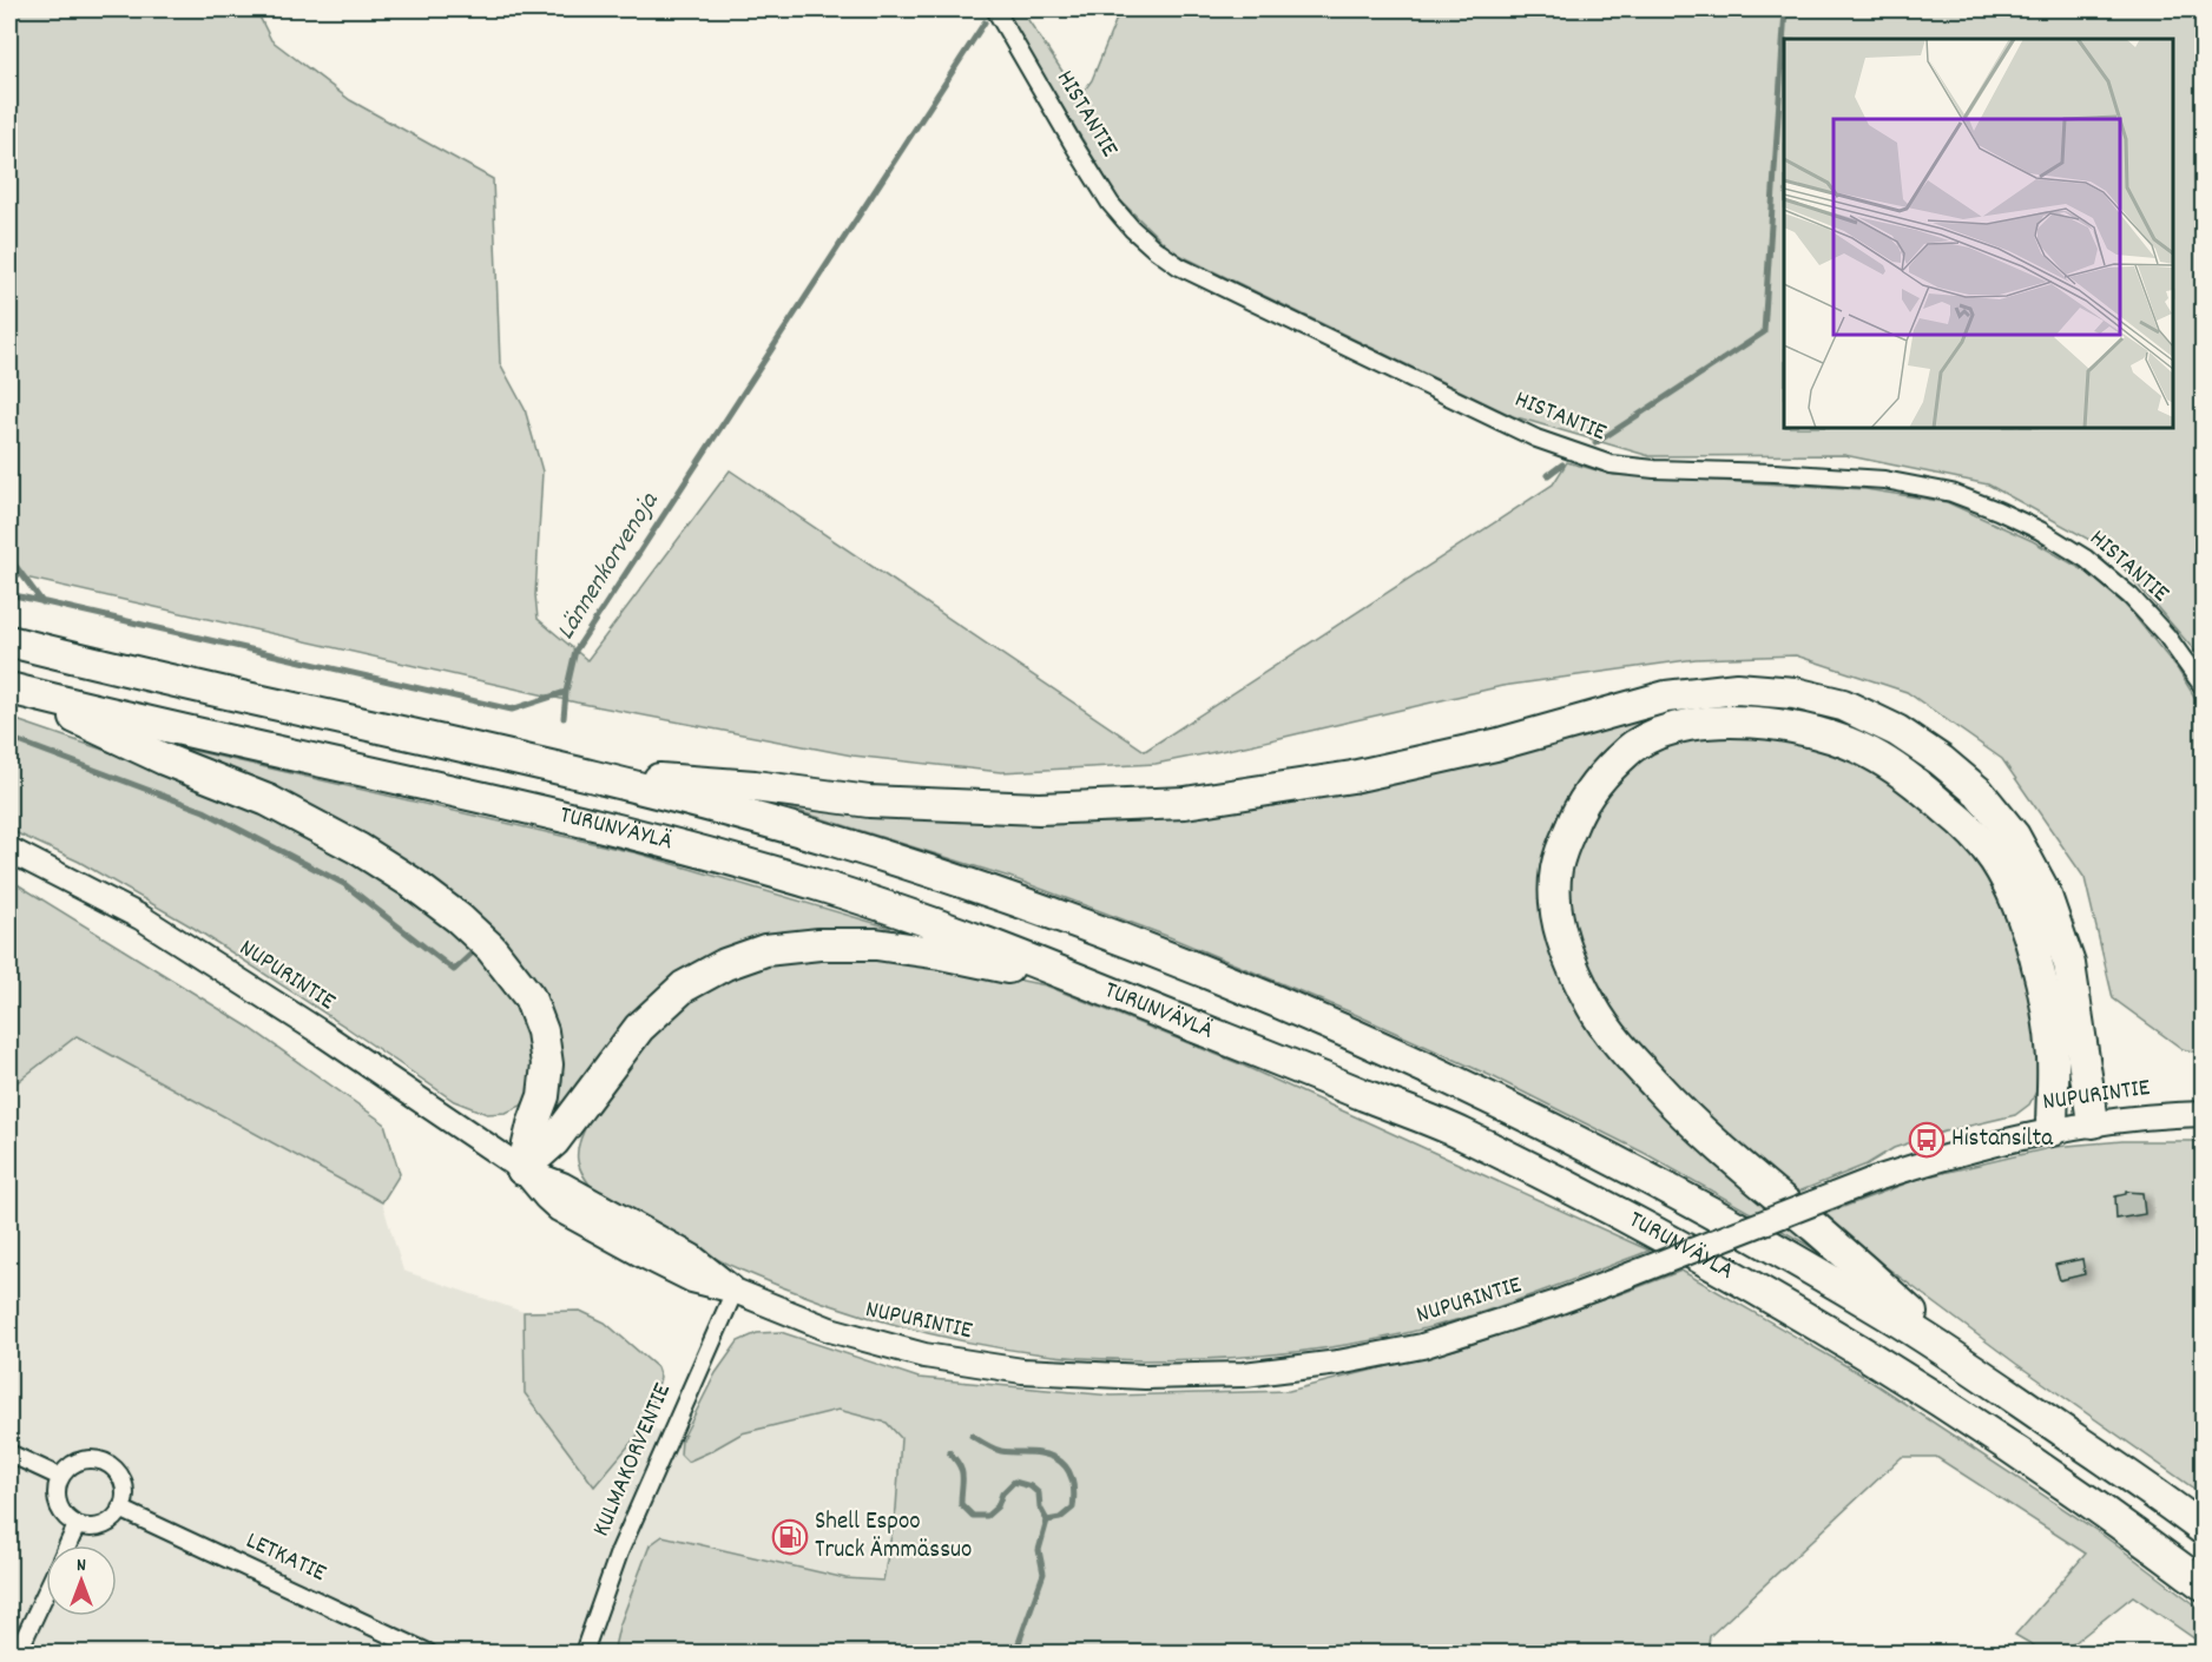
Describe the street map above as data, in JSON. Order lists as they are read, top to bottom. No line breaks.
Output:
{"streets":{"highway":["TURUNVÄYLÄ"],"main road":["NUPURINTIE"],"street":["HISTANTIE","KULMAKORVENTIE","LETKATIE"]},"crossings":[["NUPURINTIE","KULMAKORVENTIE"]],"water":["Lännenkorvenoja"],"places":{"bus stop":["Histansilta"],"fuel station":["Shell Espoo Truck Ämmässuo"]},"north":"top"}
